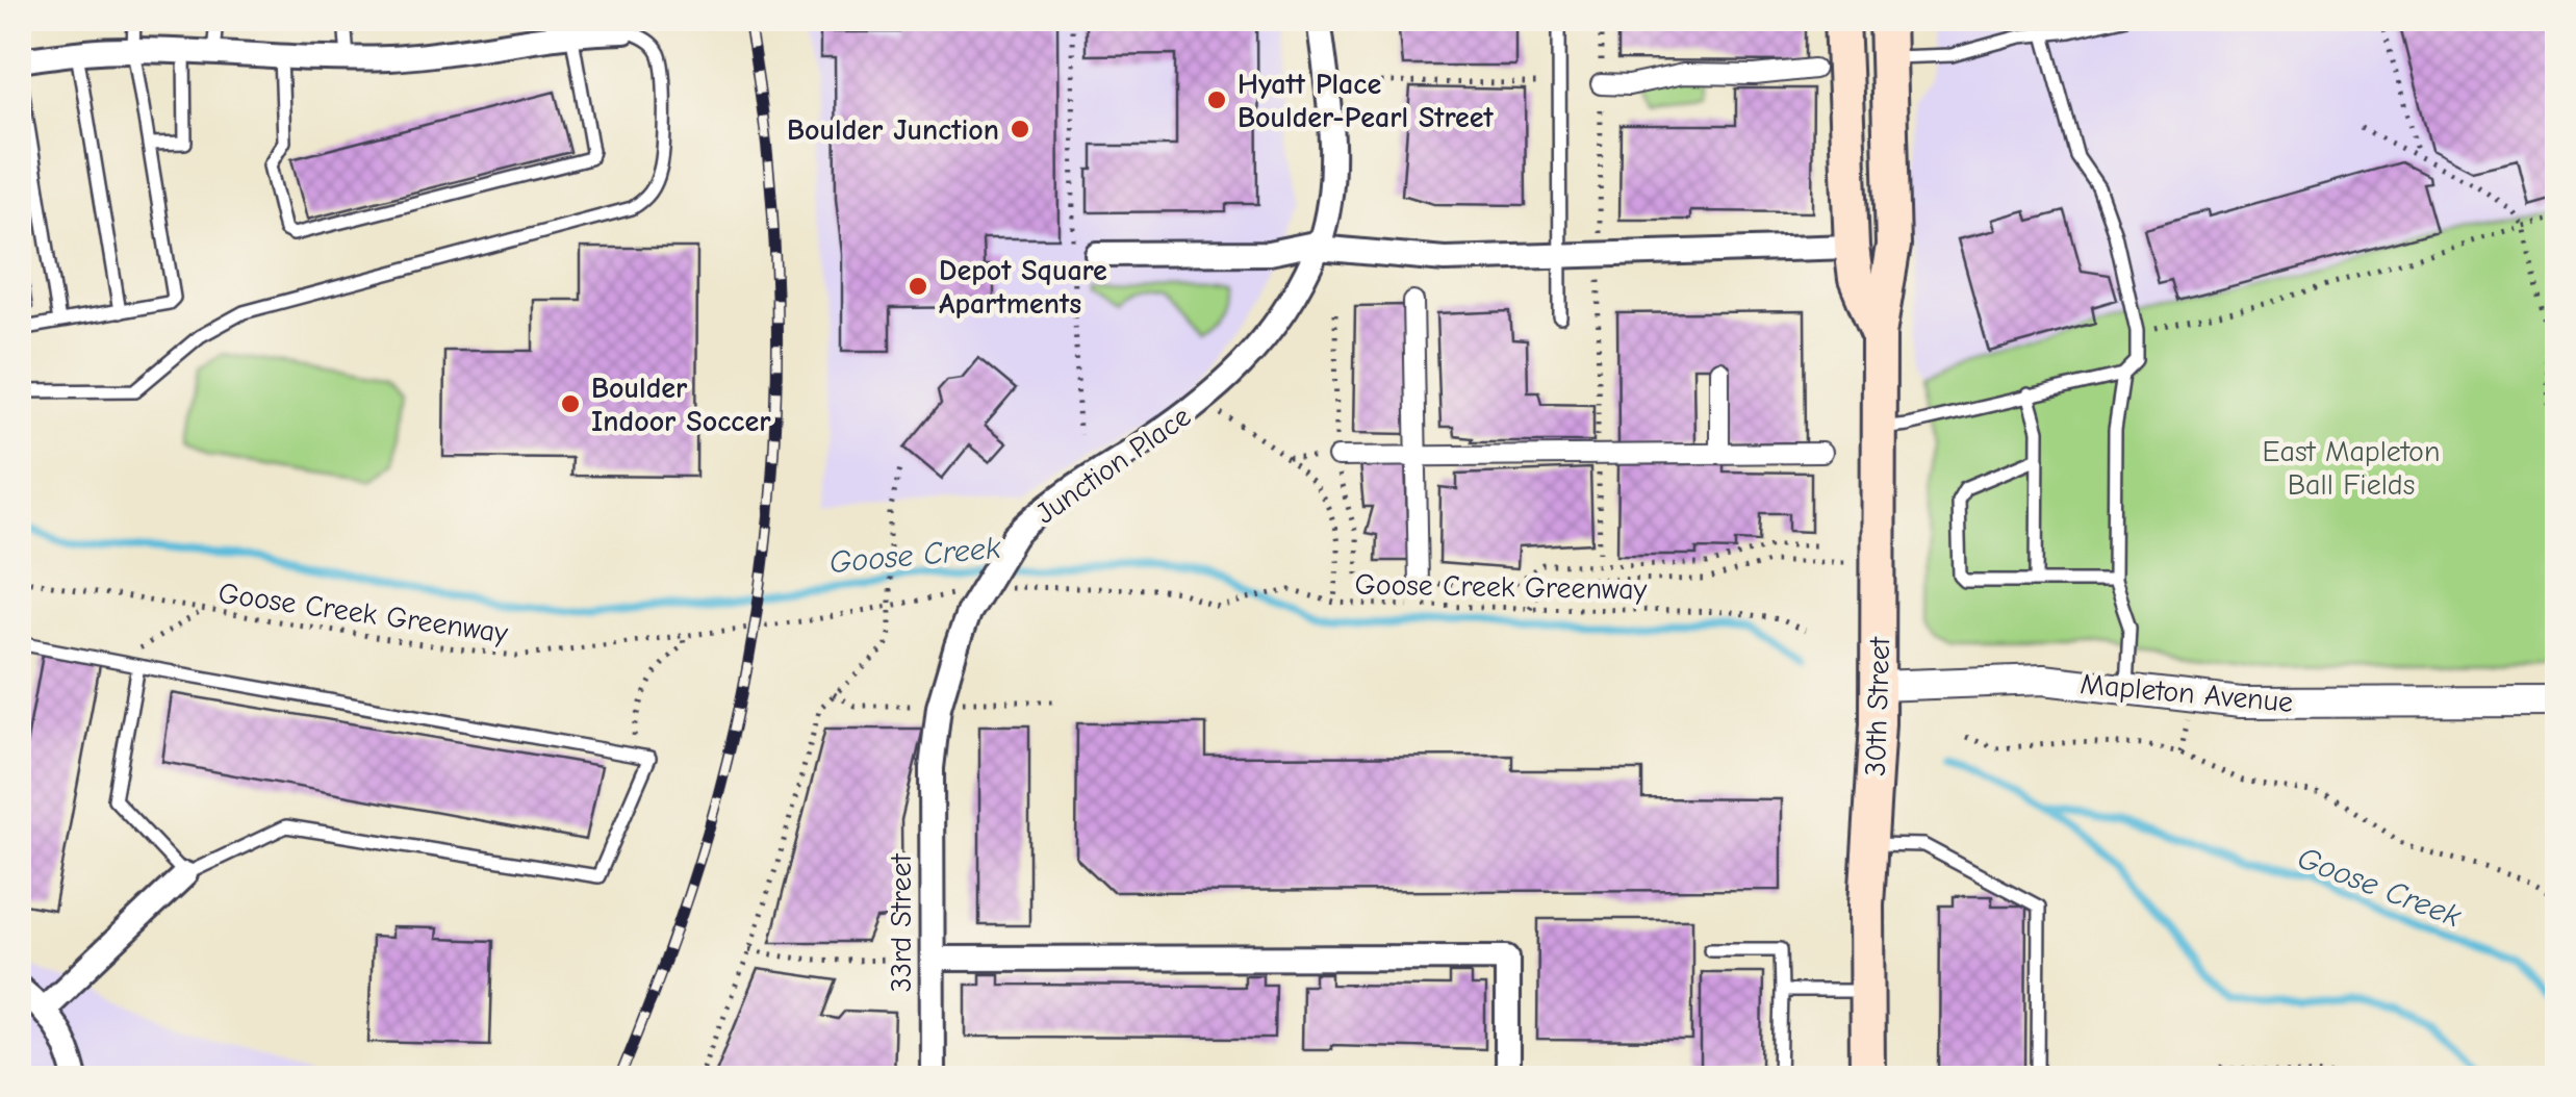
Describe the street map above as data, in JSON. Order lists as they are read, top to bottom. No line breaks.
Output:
{"streets":{"main road":["30th Street"],"street":["Junction Place","Mapleton Avenue","33rd Street"],"path":["Goose Creek Greenway"]},"crossings":[["Junction Place","33rd Street"],["Mapleton Avenue","30th Street"]],"water":["Goose Creek"],"parks":["East Mapleton Ball Fields"],"places":["Hyatt Place Boulder-Pearl Street","Boulder Junction","Depot Square Apartments","Boulder Indoor Soccer"]}
